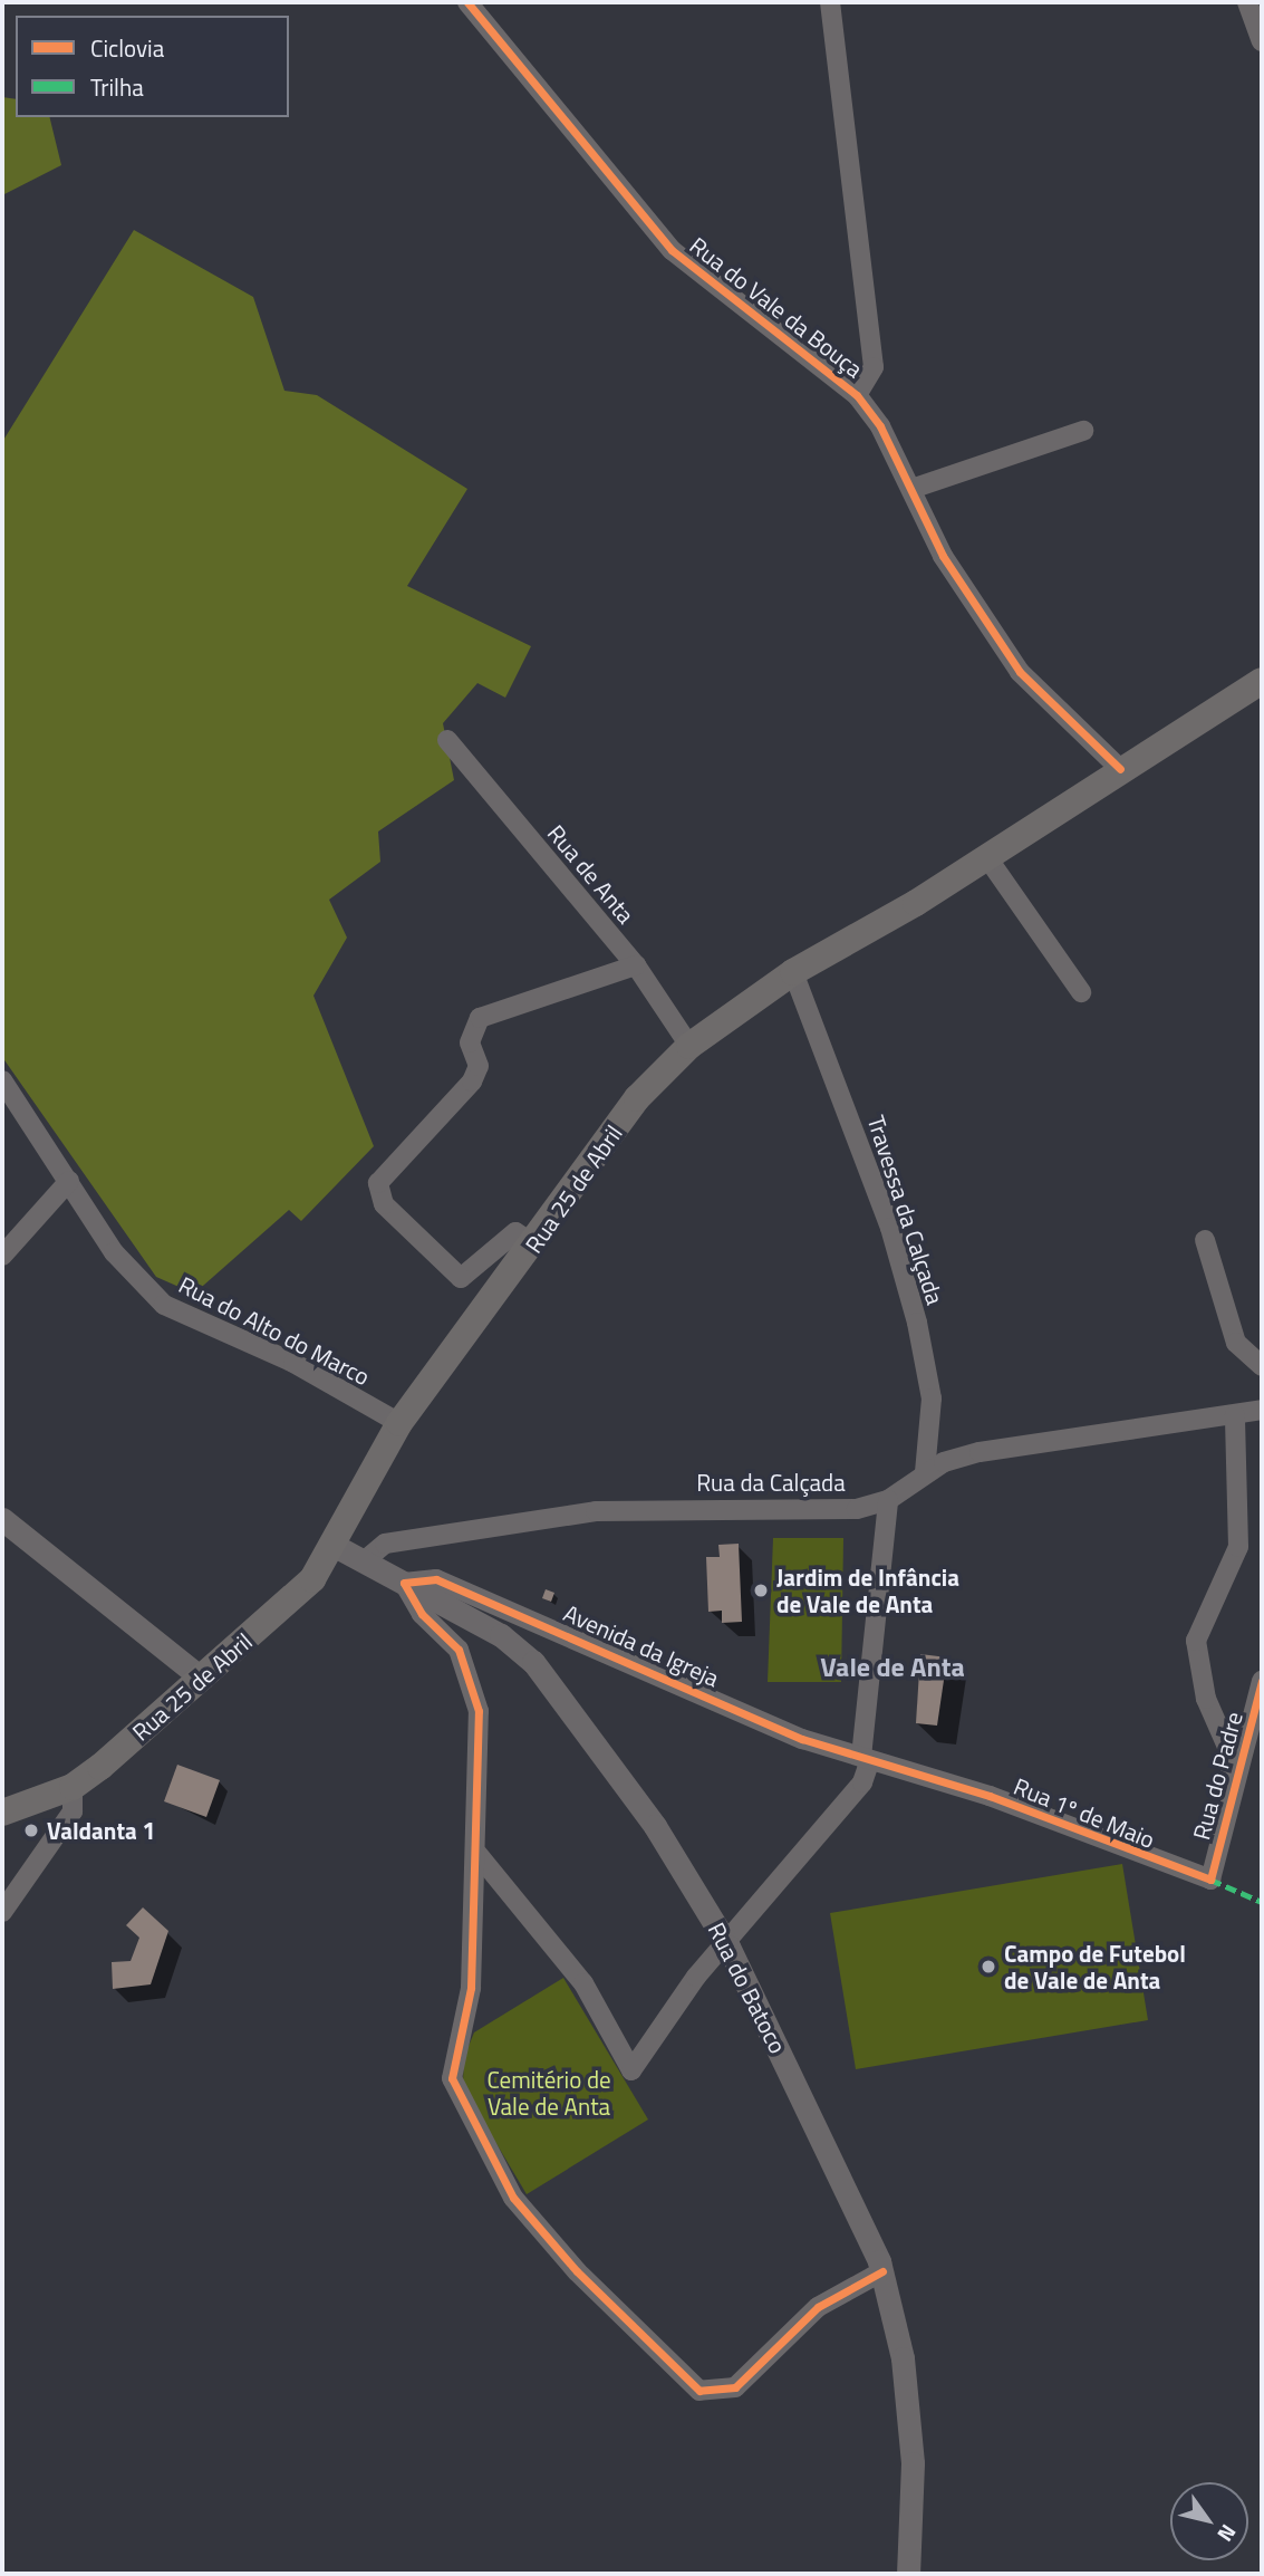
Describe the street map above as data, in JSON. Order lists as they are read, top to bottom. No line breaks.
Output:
{"streets":{"main road":["Rua 25 de Abril"],"street":["Rua do Vale da Bouça","Rua de Anta","Travessa da Calçada","Rua do Alto do Marco","Rua da Calçada","Avenida da Igreja","Rua do Padre","Rua 1º de Maio","Rua do Batoco"]},"crossings":[["Rua do Vale da Bouça","Rua 25 de Abril"],["Rua de Anta","Rua 25 de Abril"],["Rua 25 de Abril","Travessa da Calçada"],["Rua 25 de Abril","Rua do Alto do Marco"],["Rua 25 de Abril","Rua do Batoco"],["Travessa da Calçada","Rua da Calçada"],["Rua da Calçada","Rua do Batoco"],["Avenida da Igreja","Rua 1º de Maio"],["Avenida da Igreja","Rua do Batoco"],["Rua do Padre","Rua 1º de Maio"]],"districts":["Vale de Anta"],"parks":["Cemitério de Vale de Anta"],"places":["Jardim de Infância de Vale de Anta","Valdanta 1","Campo de Futebol de Vale de Anta"],"legend":["Ciclovia","Trilha"],"north":"bottom right"}
